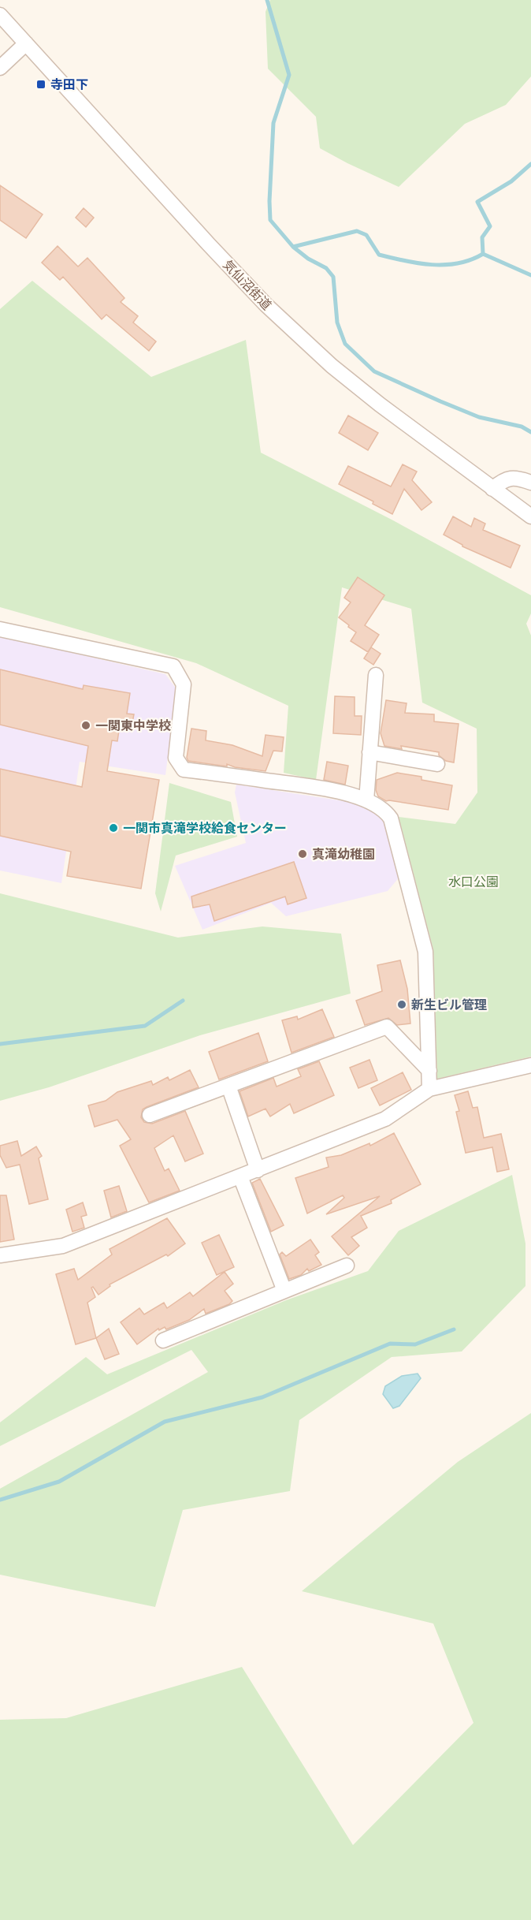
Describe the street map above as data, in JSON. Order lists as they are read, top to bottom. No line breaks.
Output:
{"streets":{"street":["気仙沼街道"]},"parks":["水口公園"],"places":{"transit":["寺田下"],"other":["一関東中学校","一関市真滝学校給食センター","真滝幼稚園","新生ビル管理"]}}
